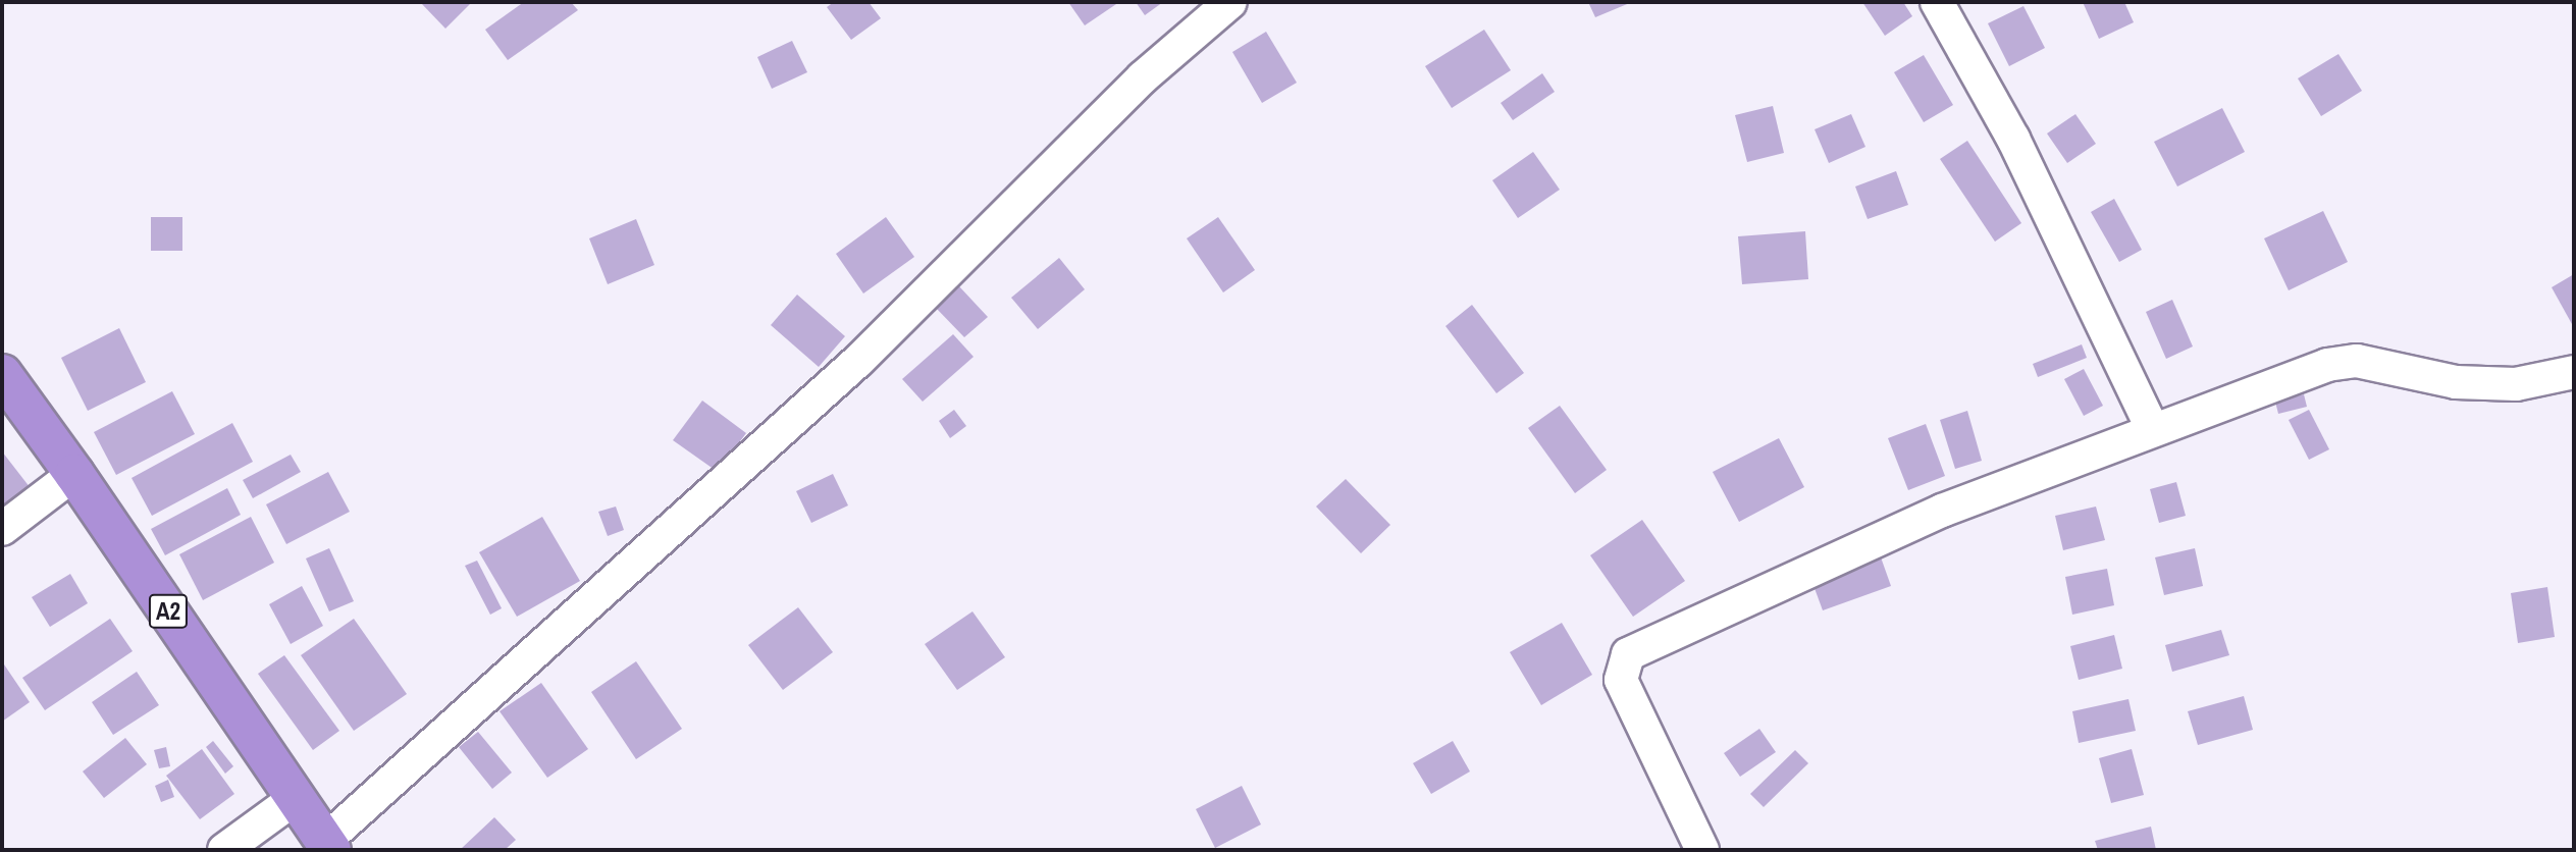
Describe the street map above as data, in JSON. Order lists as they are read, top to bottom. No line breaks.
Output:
{"streets":{"highway":["A2"]}}
